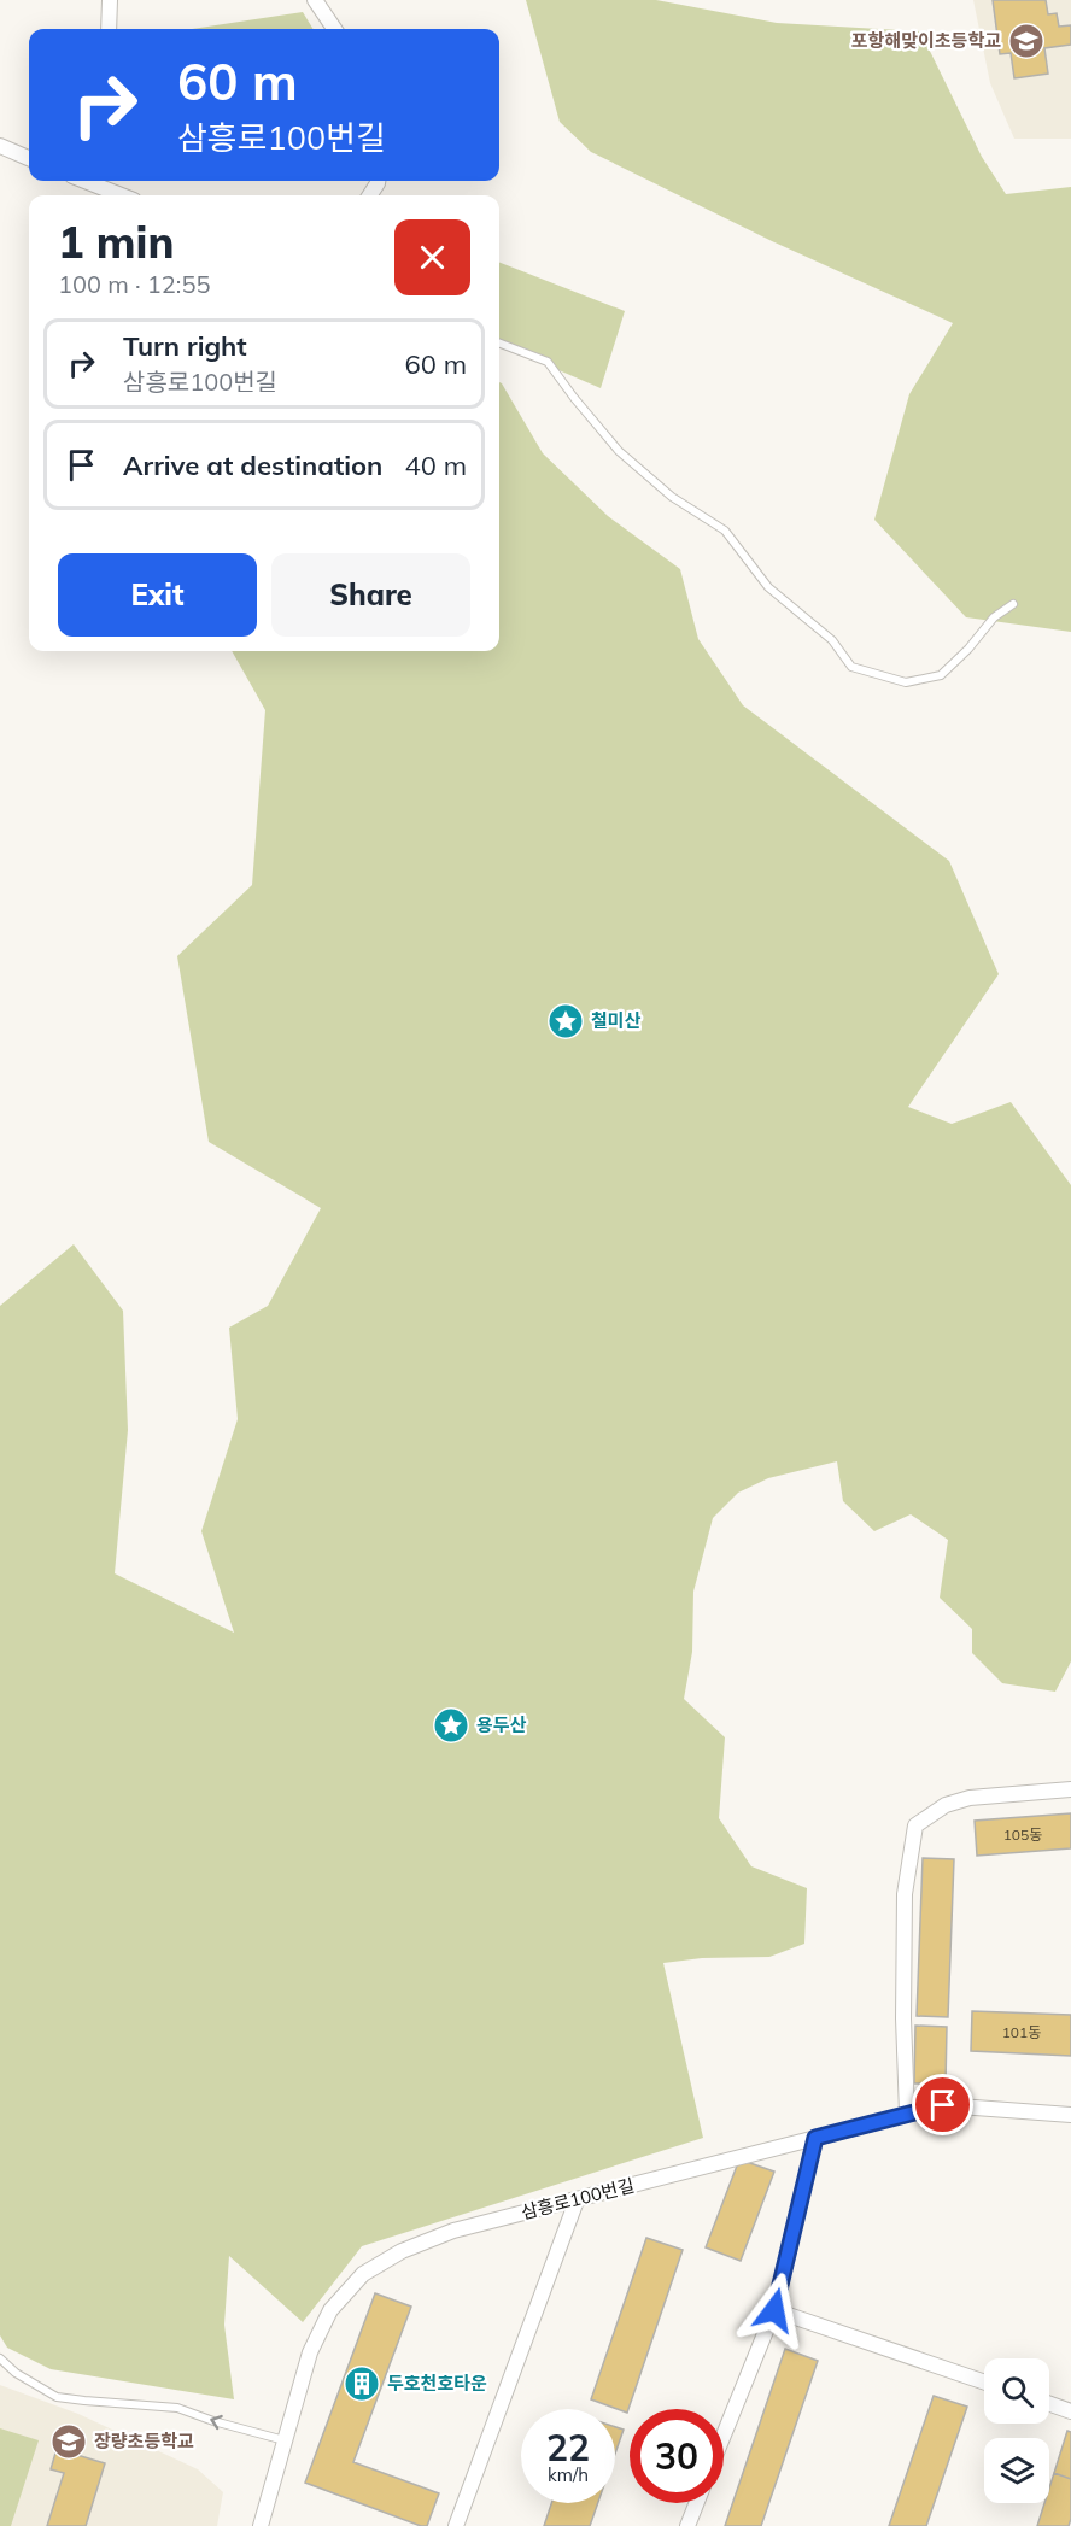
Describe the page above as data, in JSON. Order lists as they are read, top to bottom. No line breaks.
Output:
{"streets":{"street":["삼흥로100번길"]},"places":{"school or university":["포항해맞이초등학교","장량초등학교"],"place":["철미산","용두산"],"building":["두호천호타운"]},"house_numbers":["105동","101동"],"page":{"turn":["60 m","삼흥로100번길"],"heading":["1 min","100 m · 12:55"],"list":[{"name":"Turn right","note":"삼흥로100번길","value":"60 m"},{"name":"Arrive at destination","value":"40 m"}],"buttons":["Exit","Share"],"speed":"22 km/h","limit":"30"}}
